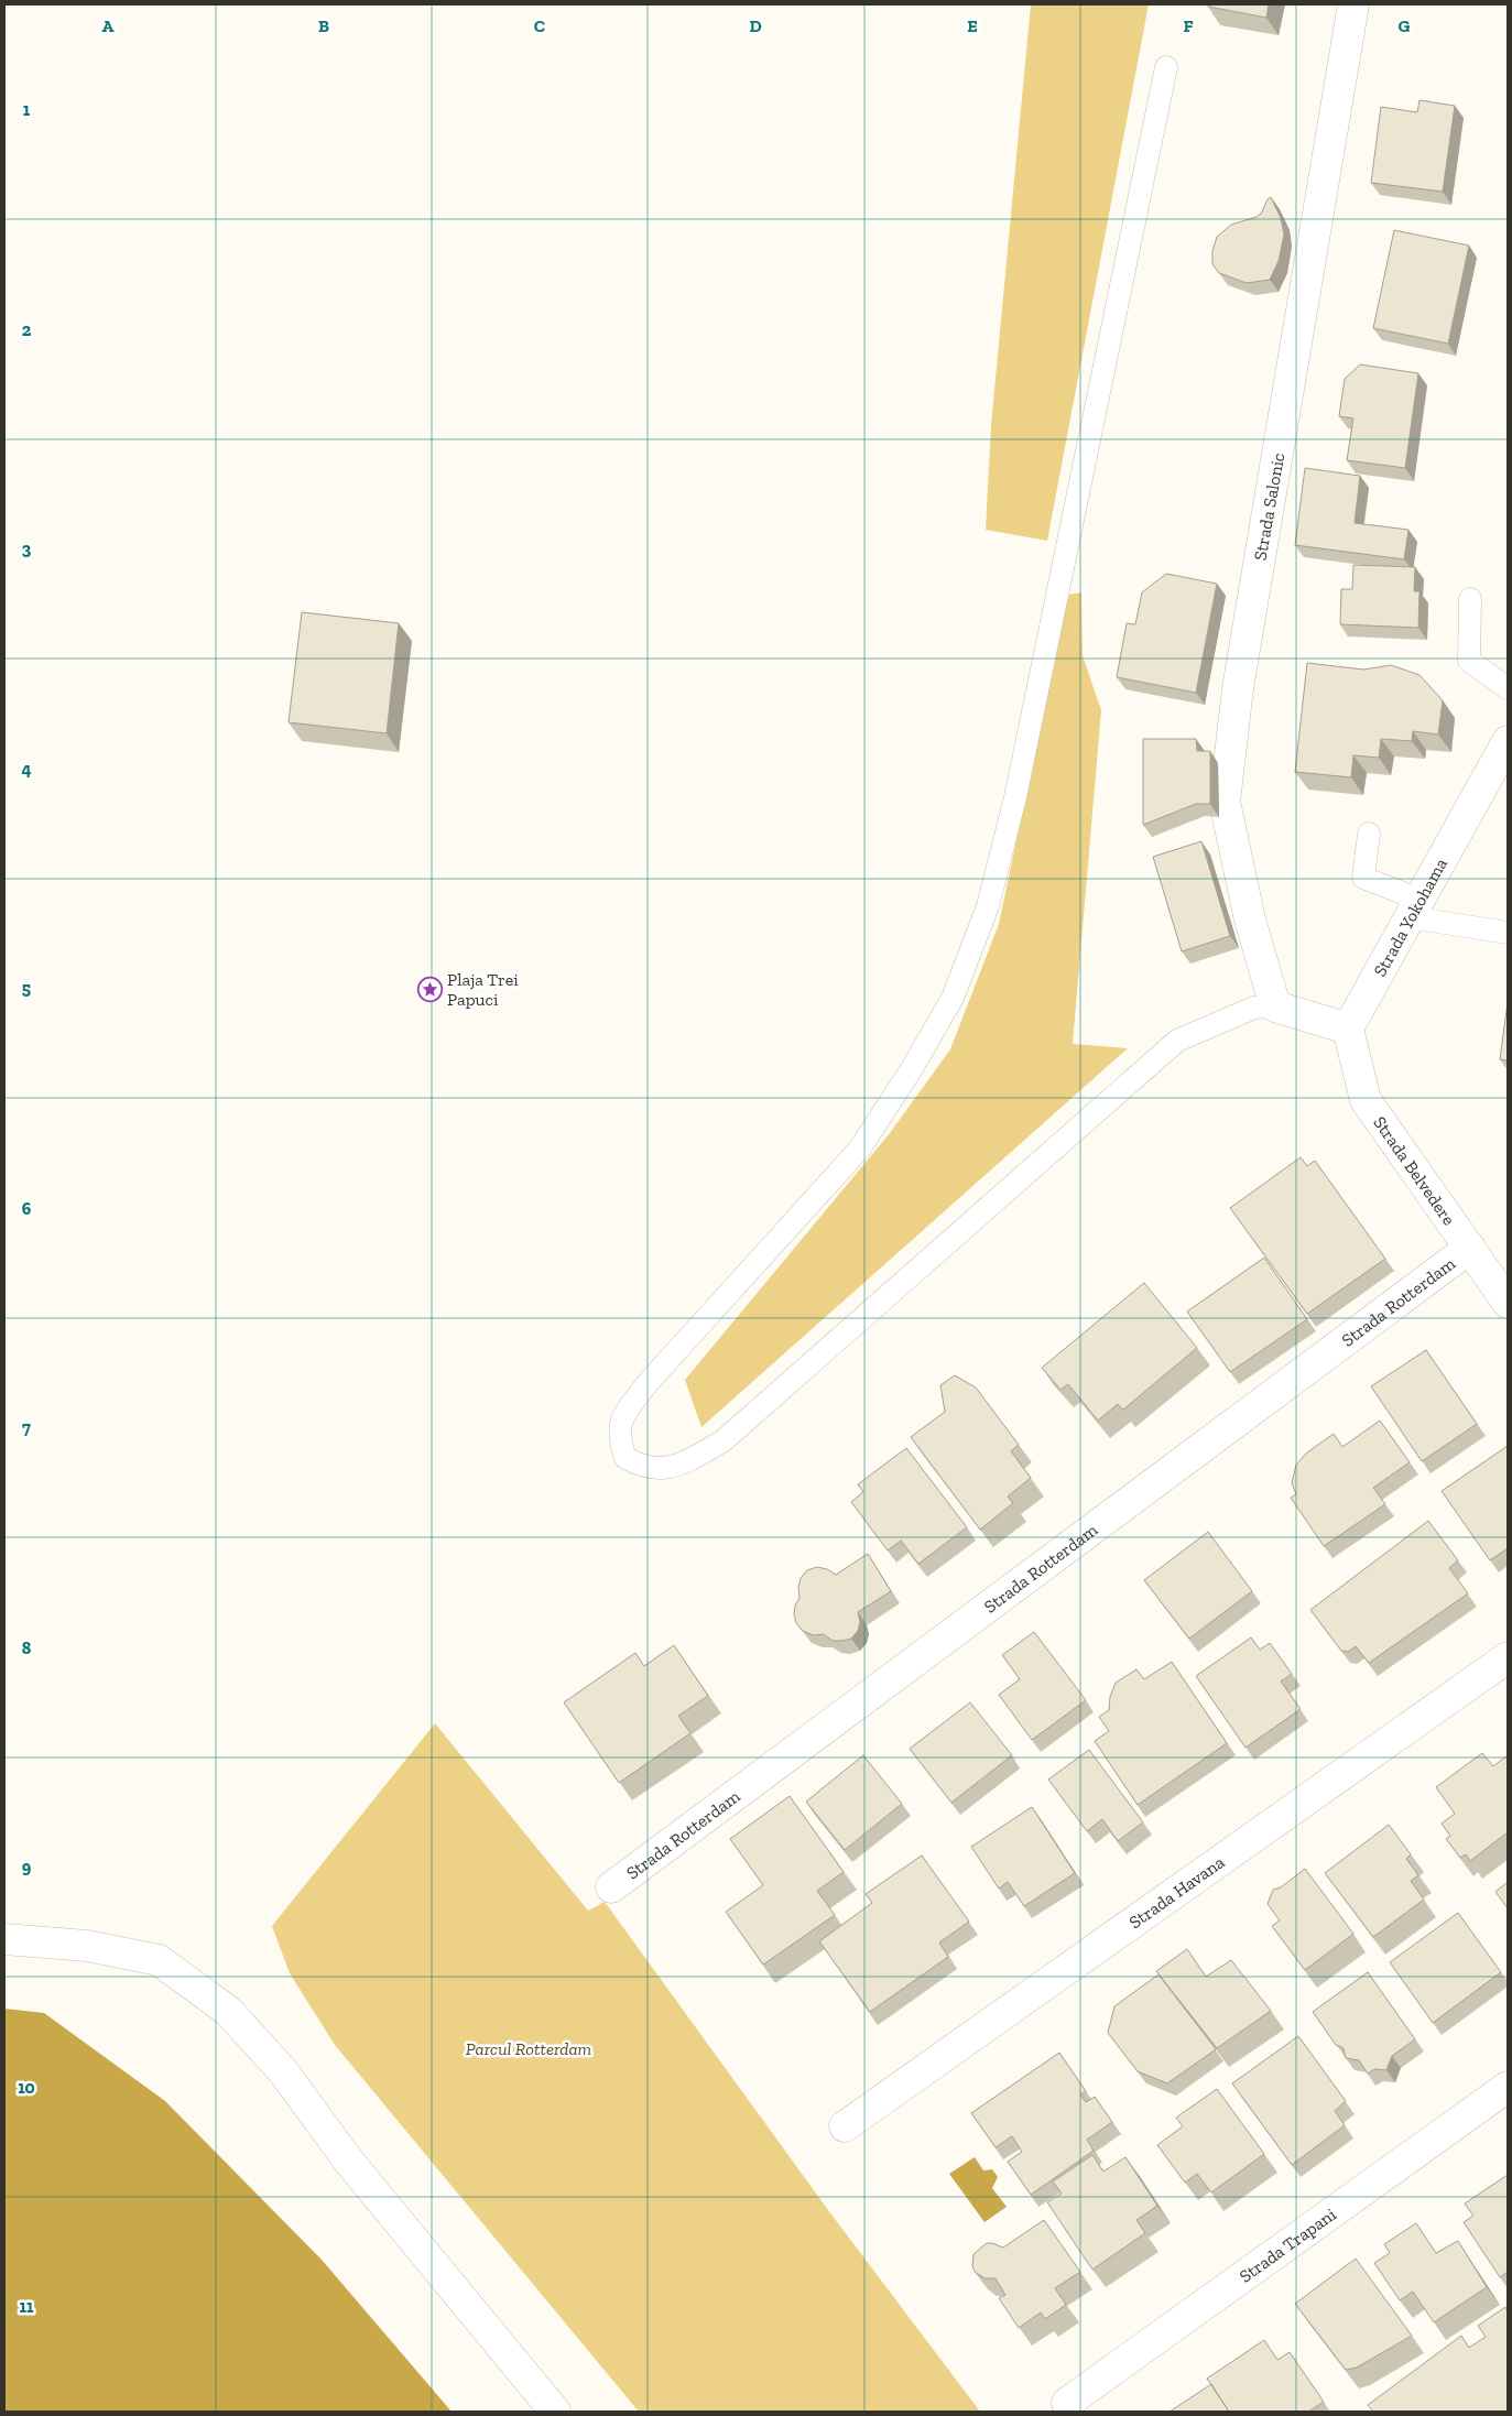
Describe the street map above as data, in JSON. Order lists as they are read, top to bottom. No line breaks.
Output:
{"streets":{"street":["Strada Salonic","Strada Yokohama","Strada Belvedere","Strada Rotterdam","Strada Havana","Strada Trapani"]},"crossings":[["Strada Yokohama","Strada Belvedere"],["Strada Belvedere","Strada Rotterdam"]],"parks":["Parcul Rotterdam"],"places":{"place":["Plaja Trei Papuci"]},"grid":{"columns":["A","B","C","D","E","F","G"],"rows":["1","2","3","4","5","6","7","8","9","10","11"]}}
